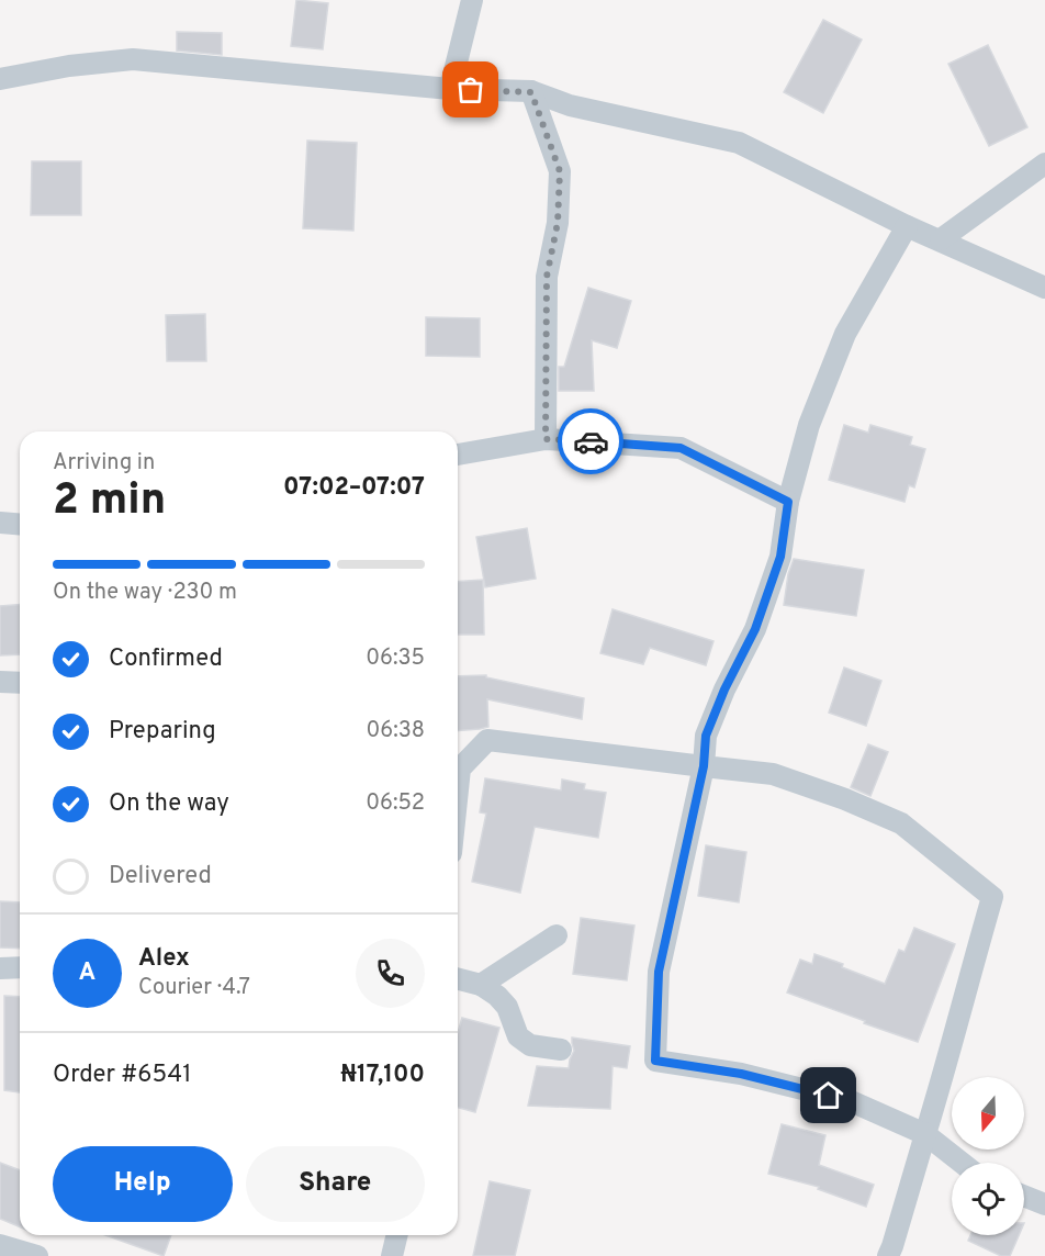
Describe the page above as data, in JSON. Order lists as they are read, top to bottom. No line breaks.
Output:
{"north":"bottom","page":{"heading":["2 min","Arriving in","07:02–07:07"],"panel":["Alex","Courier · 4.7","Order #6541","₦17,100"],"bar":"On the way · 230 m","list":[["Confirmed","06:35"],["Preparing","06:38"],["On the way","06:52"],"Delivered"],"round":"A","buttons":["Help","Share"]}}
